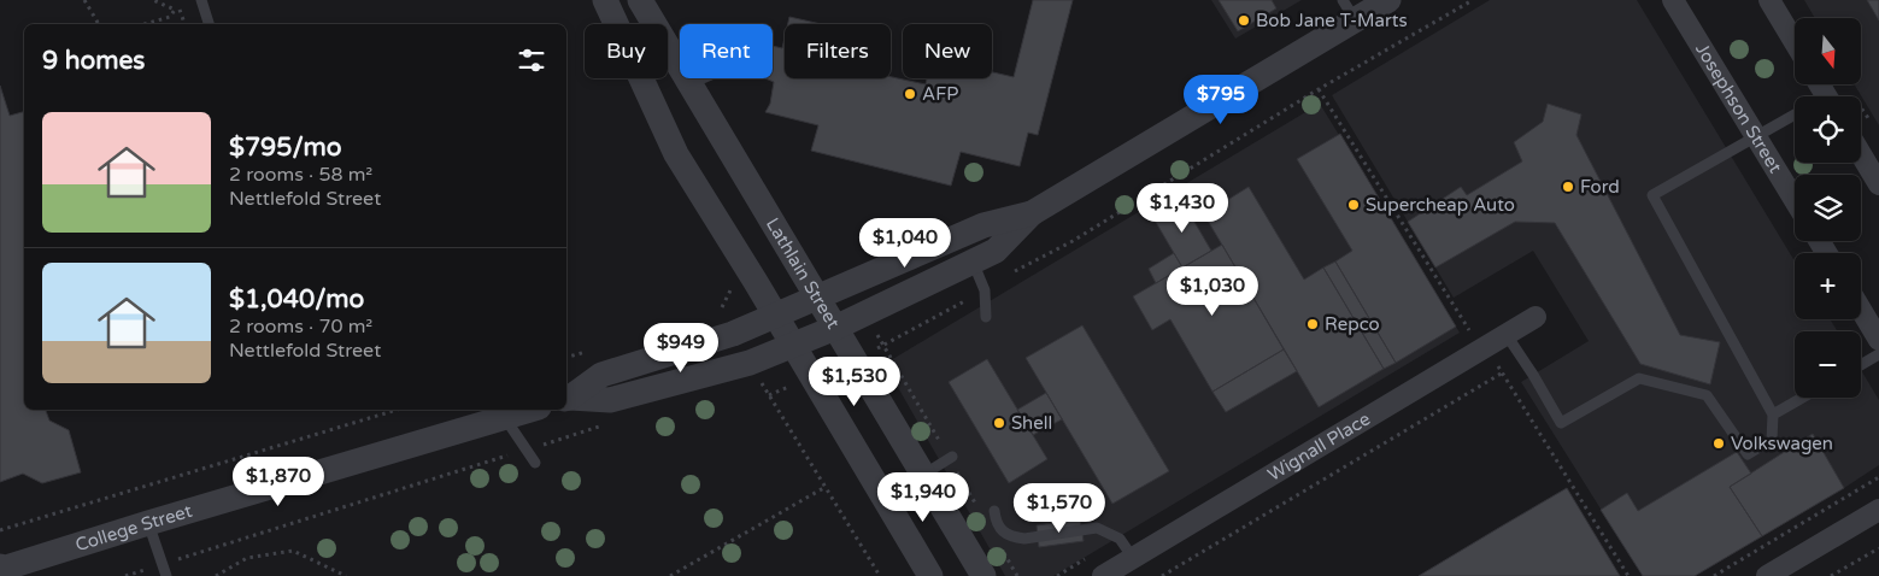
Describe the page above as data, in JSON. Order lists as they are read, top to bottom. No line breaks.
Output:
{"streets":{"street":["Josephson Street","Lathlain Street","Wignall Place","College Street"]},"places":["Bob Jane T-Marts","AFP","Ford","Supercheap Auto","Repco","Shell","Volkswagen"],"north":"bottom","page":{"map_buttons":["+","−"],"chip":["Buy","Rent","Filters","New"],"heading":"9 homes","price":["$795","$1,430","$1,040","$1,030","$949","$1,530","$1,870","$1,940","$1,570"],"list":[{"name":"$795/mo","note":"2 rooms · 58 m² · Nettlefold Street"},{"name":"$1,040/mo","note":"2 rooms · 70 m² · Nettlefold Street"}]}}
